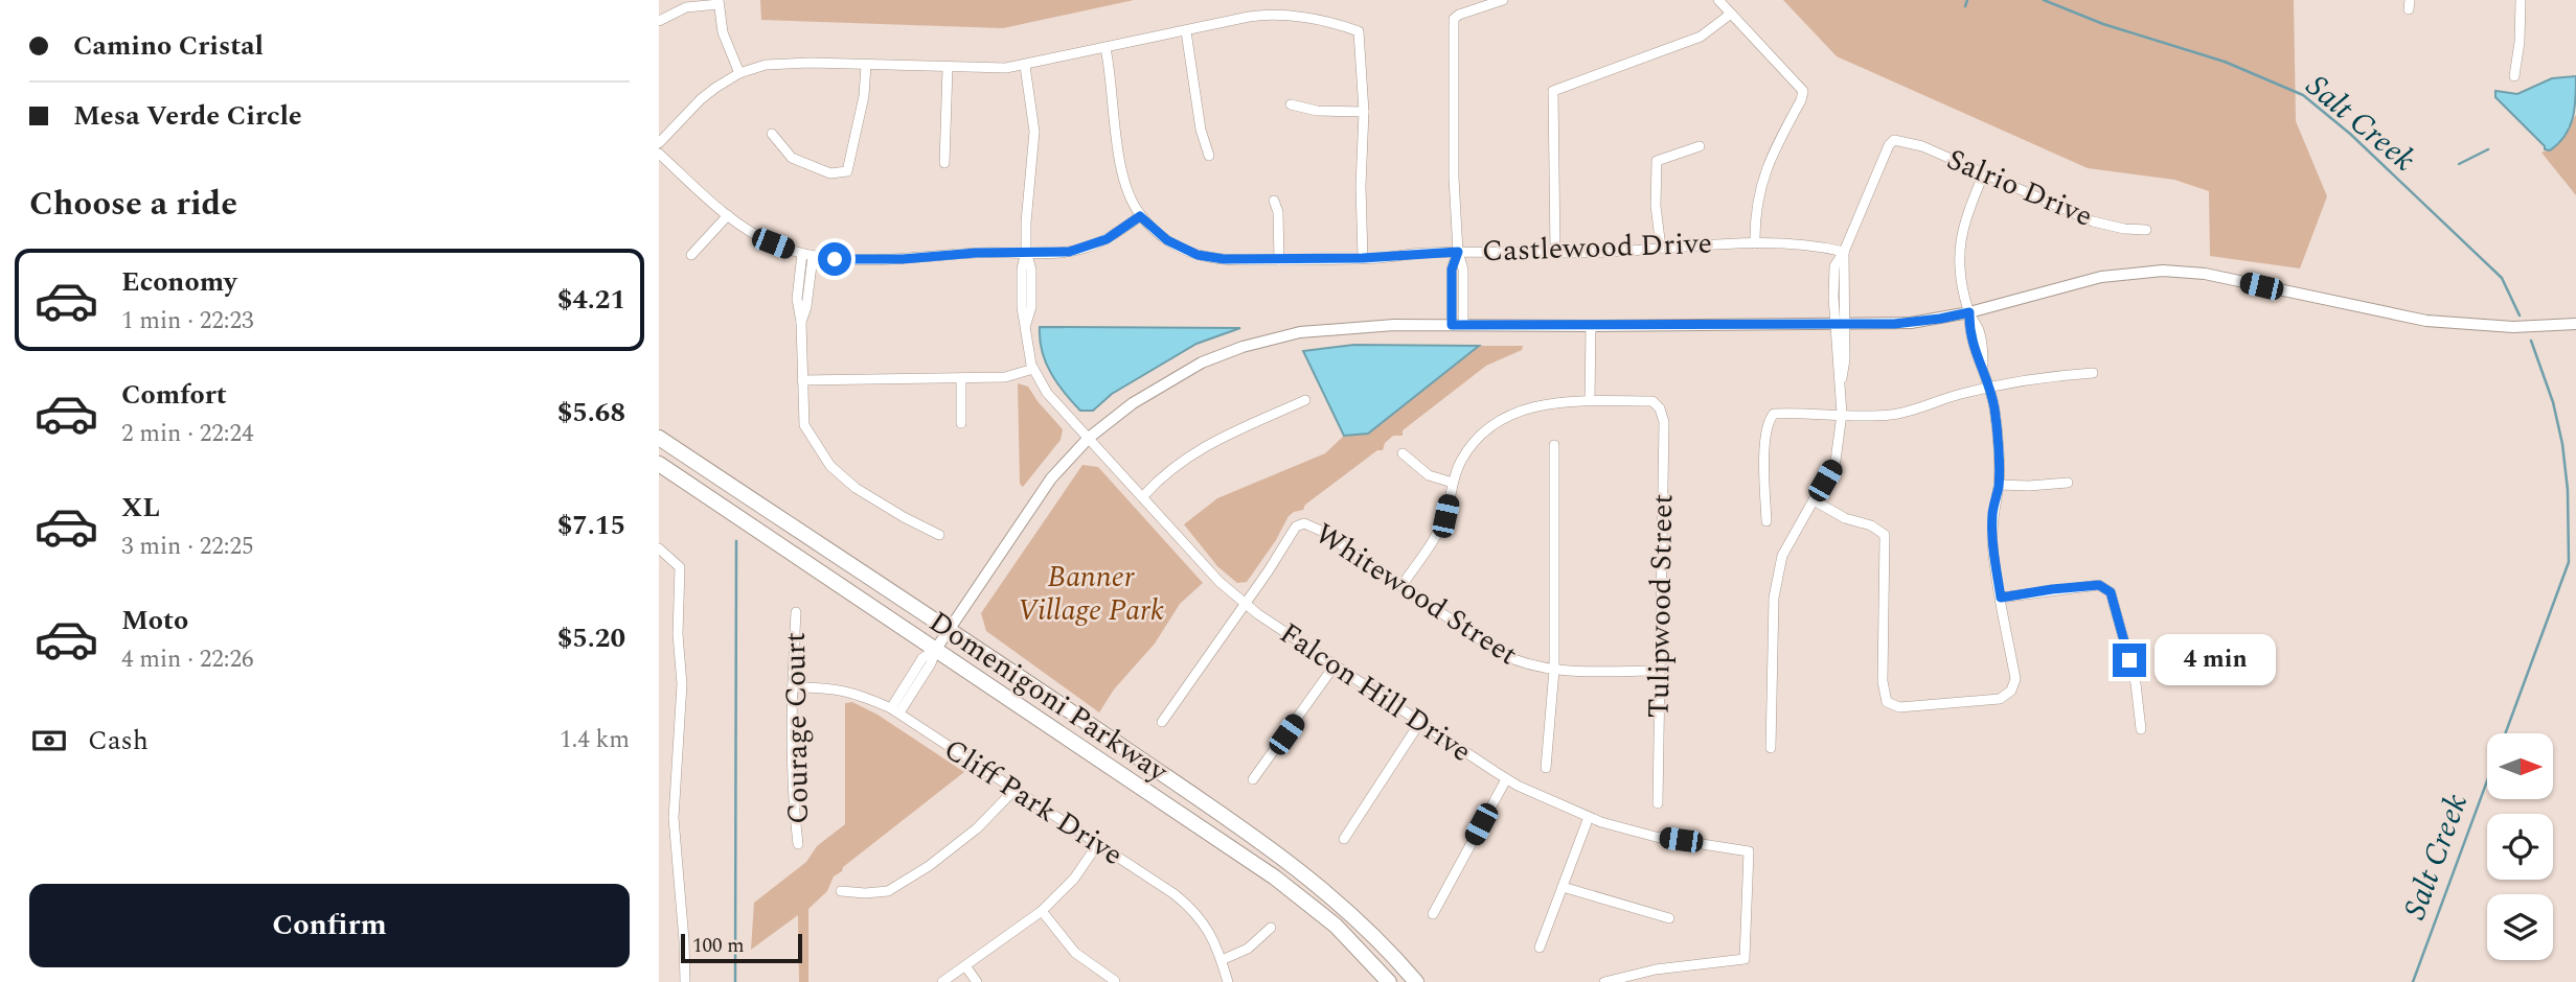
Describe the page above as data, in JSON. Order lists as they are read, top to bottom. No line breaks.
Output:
{"streets":{"main road":["Domenigoni Parkway"],"street":["Salrio Drive","Castlewood Drive","Whitewood Street","Tulipwood Street","Falcon Hill Drive","Courage Court","Cliff Park Drive"]},"crossings":[["Salrio Drive","Castlewood Drive"],["Whitewood Street","Tulipwood Street"],["Whitewood Street","Falcon Hill Drive"],["Courage Court","Cliff Park Drive"]],"water":["Salt Creek"],"parks":["Banner Village Park"],"scale_bar":"100 m","north":"right","page":{"banner":["Camino Cristal","Mesa Verde Circle"],"heading":"Choose a ride","list":[{"name":"Economy","note":"1 min · 22:23","value":"$4.21"},{"name":"Comfort","note":"2 min · 22:24","value":"$5.68"},{"name":"XL","note":"3 min · 22:25","value":"$7.15"},{"name":"Moto","note":"4 min · 22:26","value":"$5.20"}],"bubble":"4 min","pay":["Cash","1.4 km"],"buttons":"Confirm","scale":"100 m"}}
